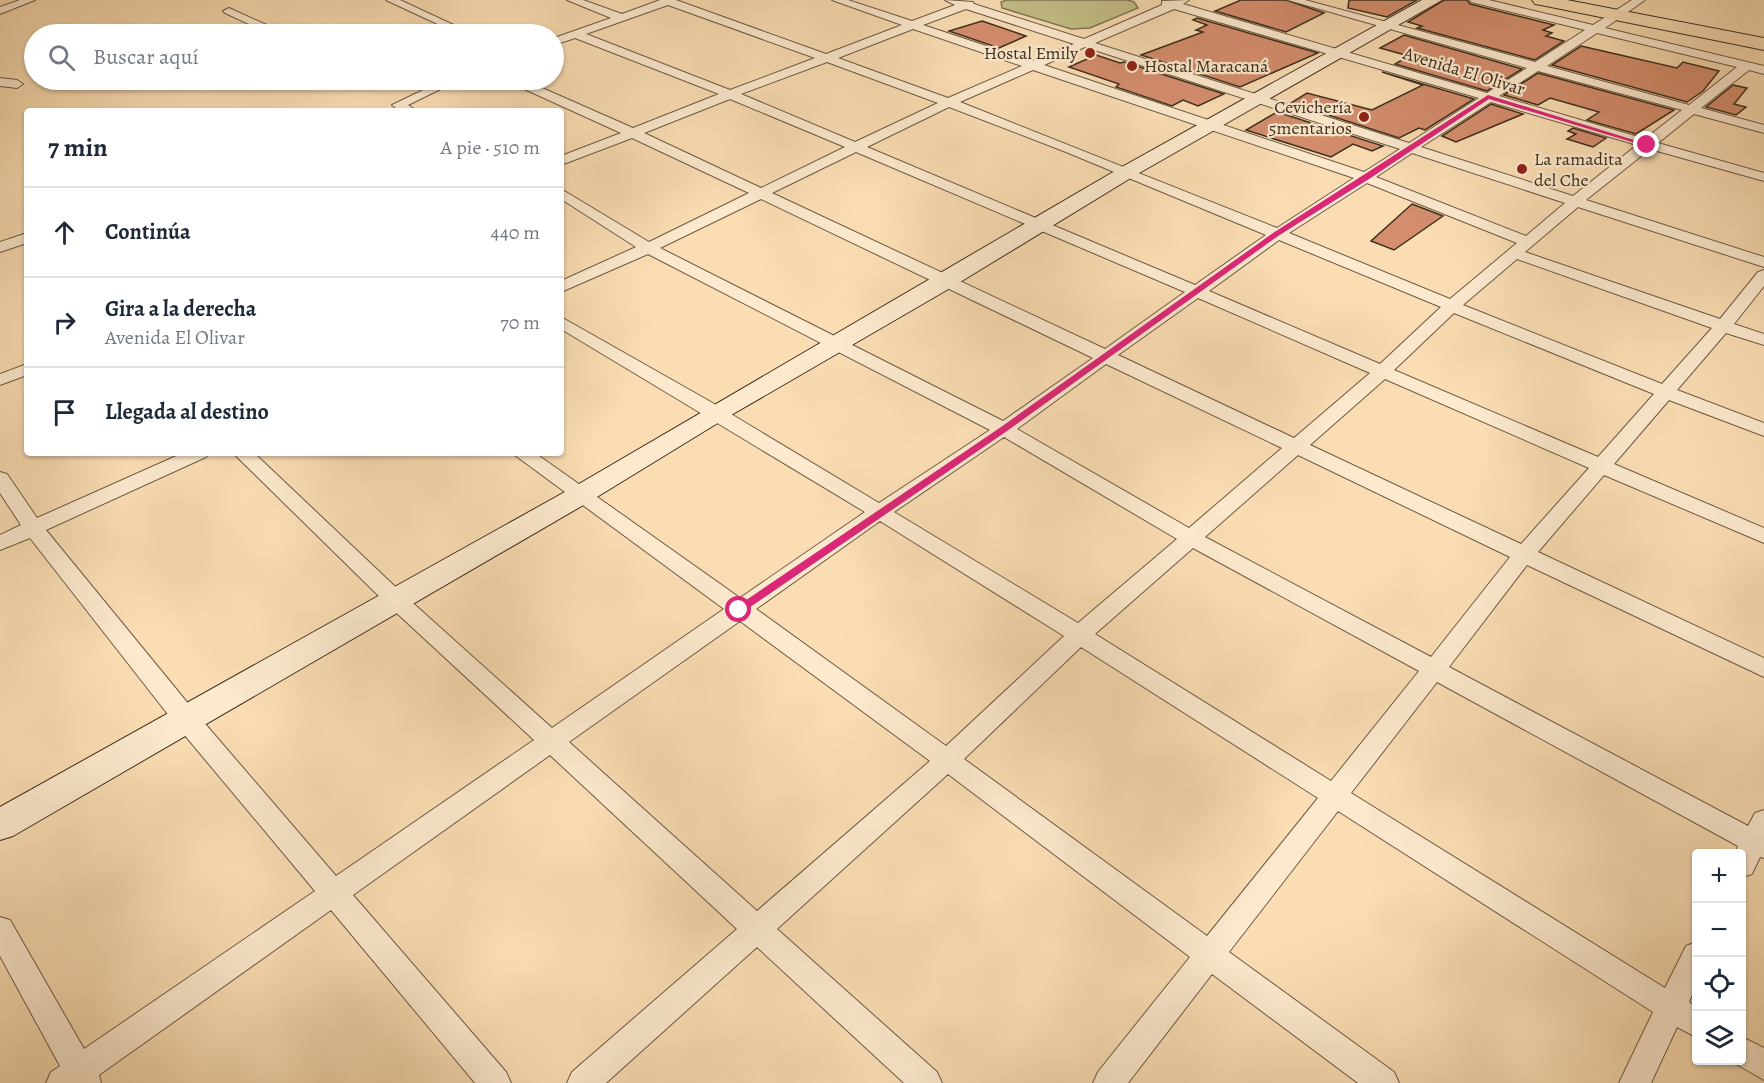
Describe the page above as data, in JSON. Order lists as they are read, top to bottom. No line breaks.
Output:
{"streets":{"street":["Avenida El Olivar"]},"places":["Hostal Emily","Hostal Maracaná","Cevichería 5mentarios","La ramadita del Che"],"page":{"search":"Buscar aquí","heading":["7 min","A pie · 510 m"],"list":[["Continúa","440 m"],["Gira a la derecha","Avenida El Olivar","70 m"],"Llegada al destino"],"map_buttons":["+","−"]}}
